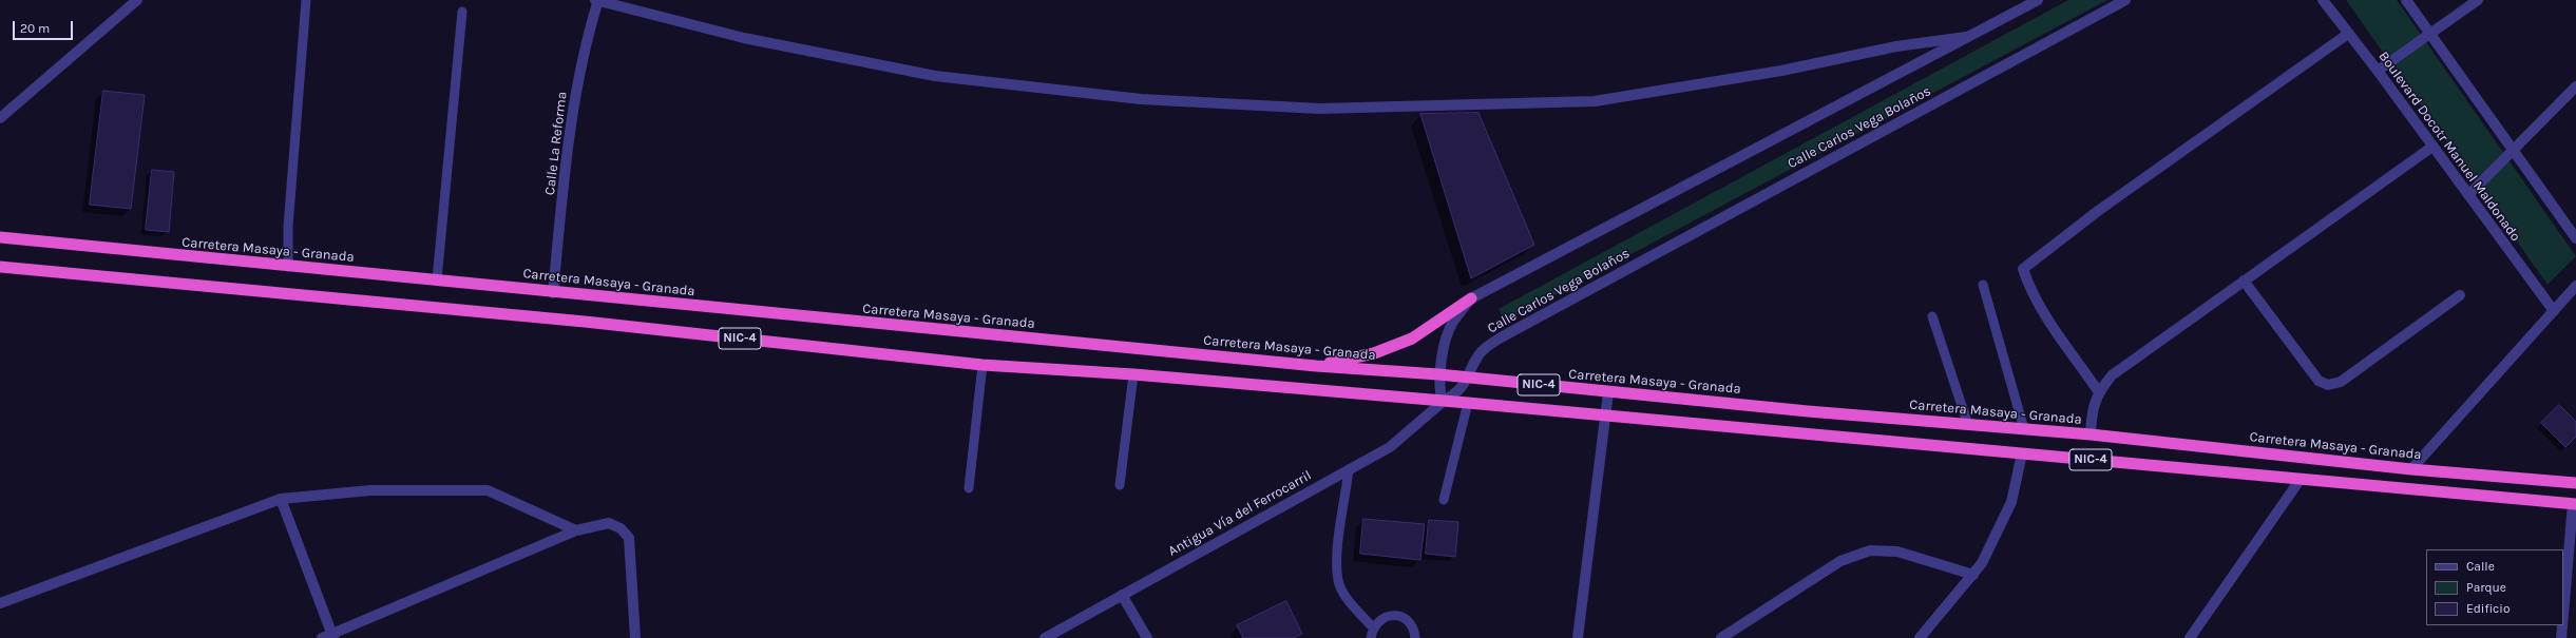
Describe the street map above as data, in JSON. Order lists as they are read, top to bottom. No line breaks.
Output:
{"streets":{"highway":["Carretera Masaya - Granada","NIC-4"],"street":["Calle Carlos Vega Bolaños","Calle La Reforma","Boulevard Docotr Manuel Maldonado","Antigua Vía del Ferrocarril"]},"crossings":[["Calle Carlos Vega Bolaños","Carretera Masaya - Granada"],["Calle Carlos Vega Bolaños","NIC-4"],["Calle Carlos Vega Bolaños","Antigua Vía del Ferrocarril"],["Calle La Reforma","Carretera Masaya - Granada"],["NIC-4","Antigua Vía del Ferrocarril"]],"legend":["Calle","Parque","Edificio"],"scale_bar":"20 m"}
